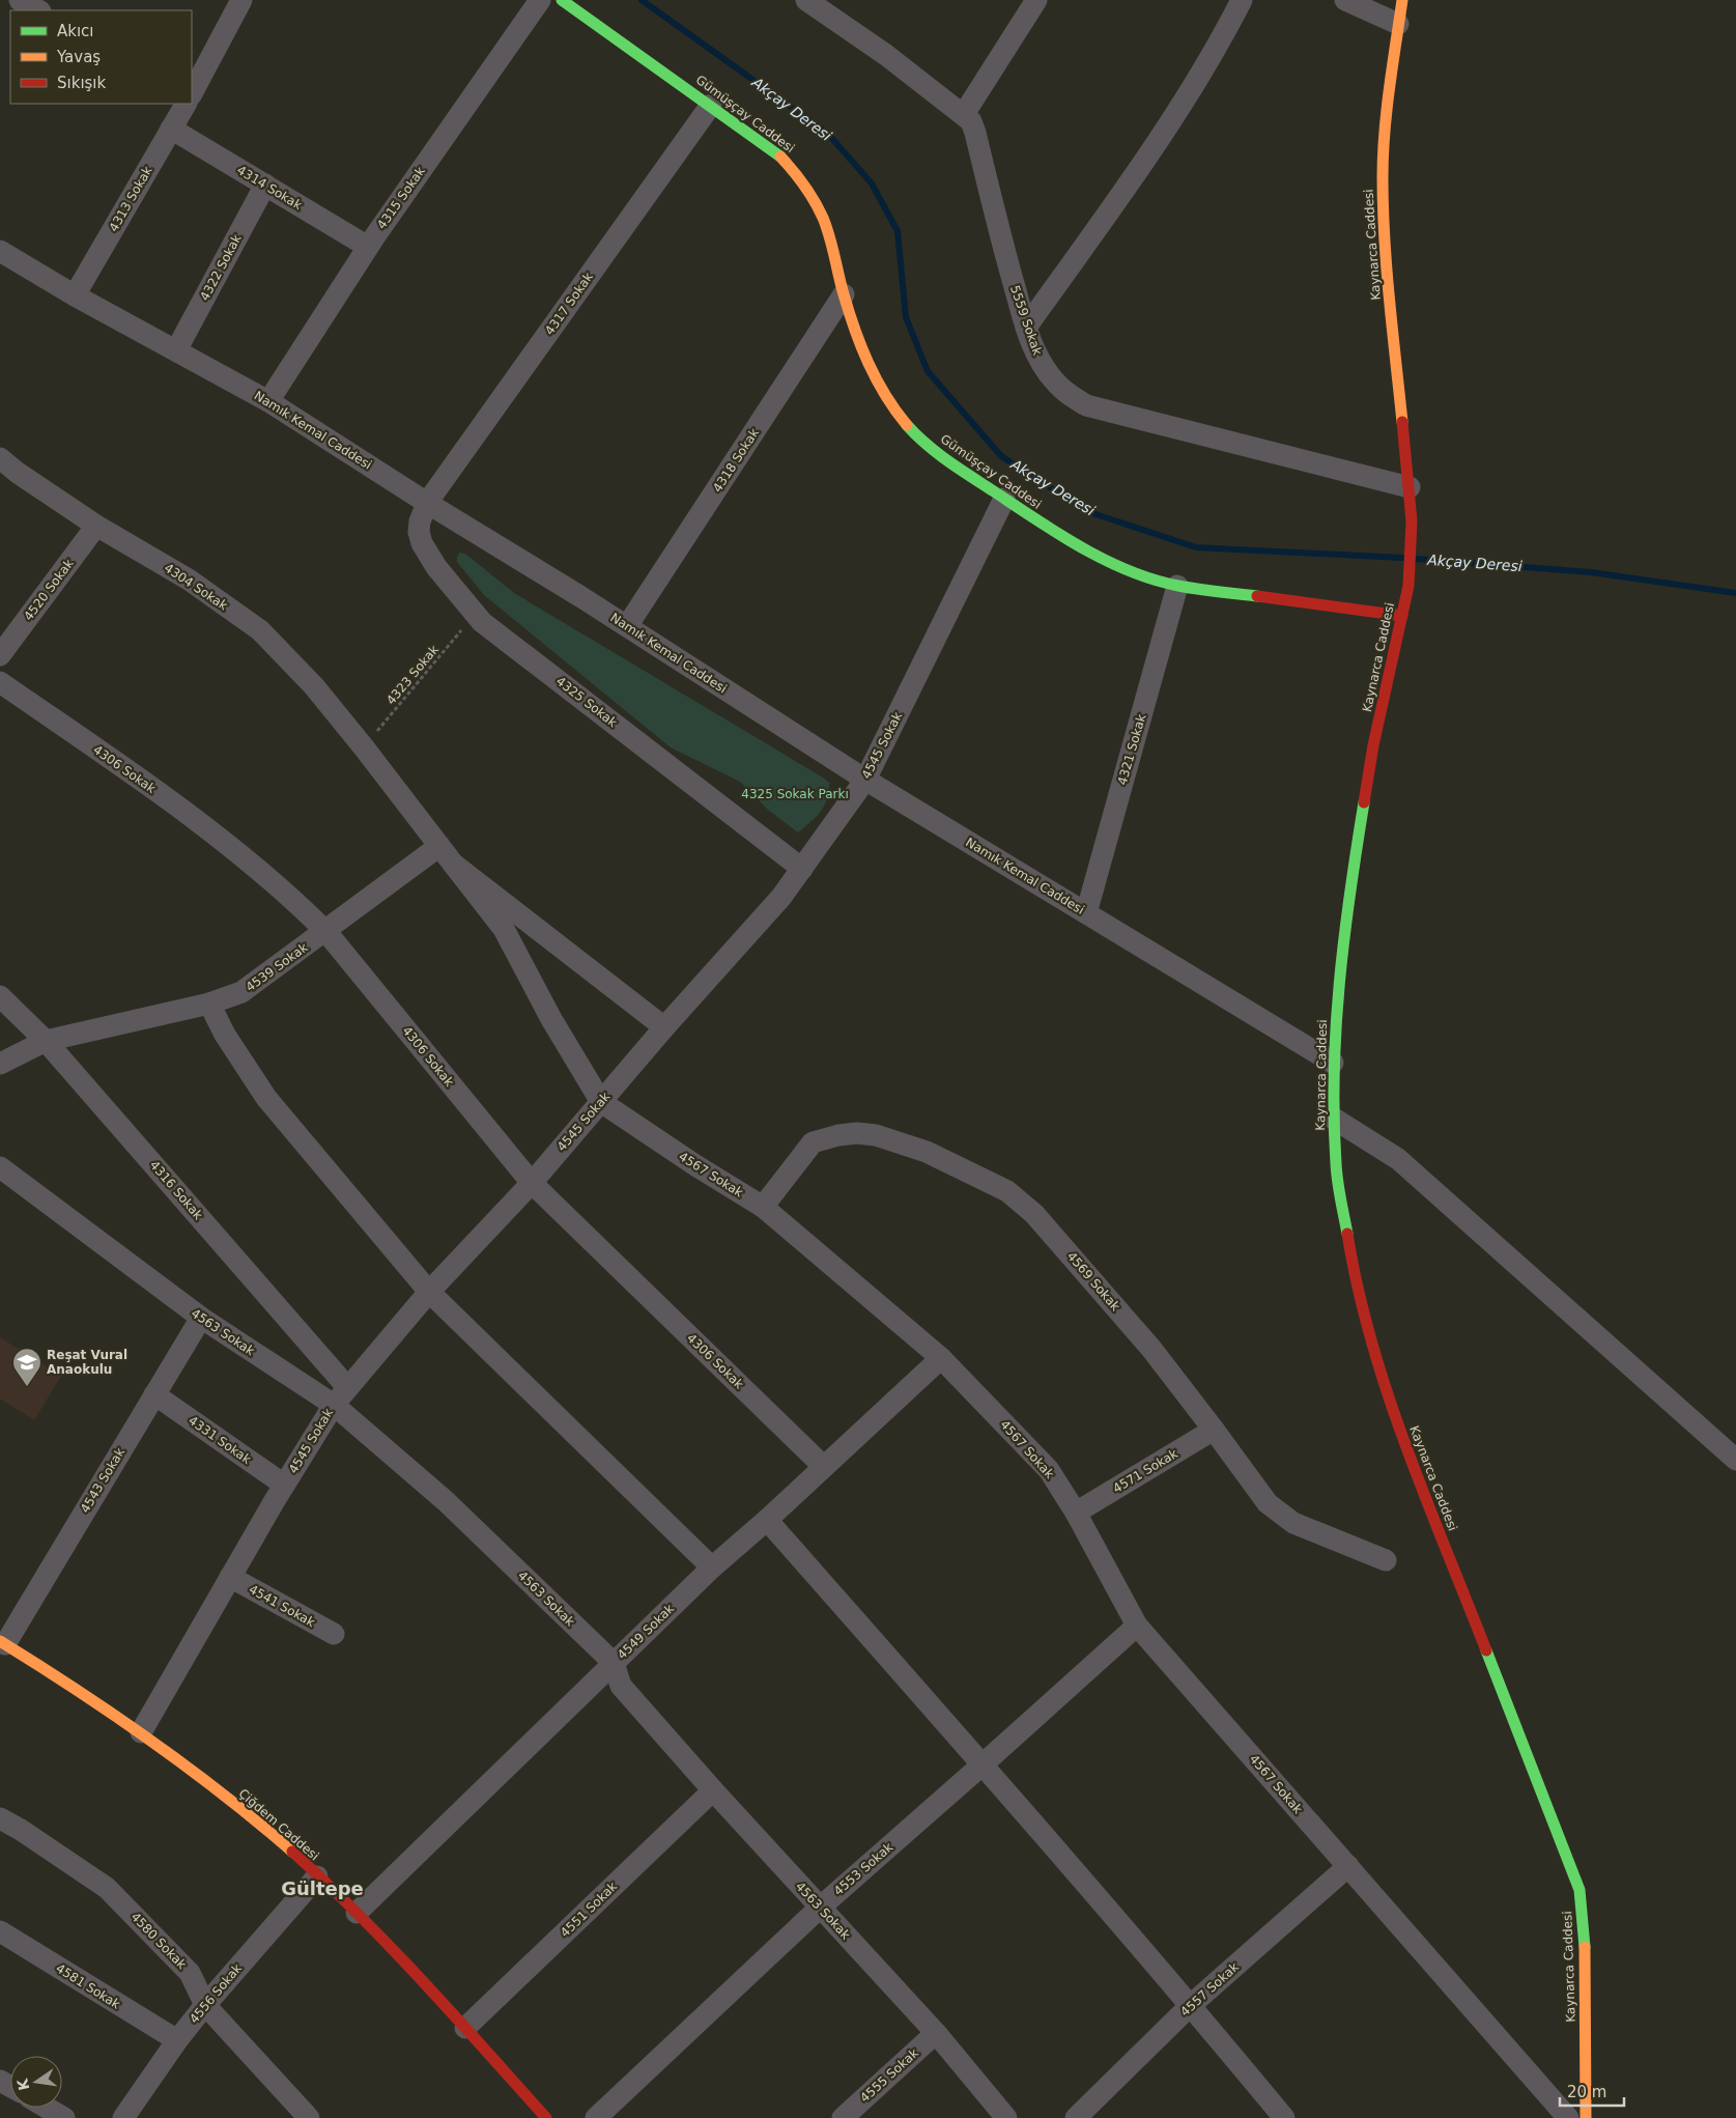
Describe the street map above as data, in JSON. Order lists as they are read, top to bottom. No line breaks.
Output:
{"streets":{"street":["Gümüşçay Caddesi","4314 Sokak","4315 Sokak","4313 Sokak","Kaynarca Caddesi","4322 Sokak","4317 Sokak","5559 Sokak","Namık Kemal Caddesi","4318 Sokak","4304 Sokak","4520 Sokak","4325 Sokak","4545 Sokak","4321 Sokak","4306 Sokak","4539 Sokak","4567 Sokak","4316 Sokak","4569 Sokak","4563 Sokak","4331 Sokak","4571 Sokak","4543 Sokak","4541 Sokak","4549 Sokak","Çiğdem Caddesi","4553 Sokak","4551 Sokak","4580 Sokak","4581 Sokak","4557 Sokak","4556 Sokak","4555 Sokak"],"path":["4323 Sokak"]},"crossings":[["Gümüşçay Caddesi","Kaynarca Caddesi"],["Gümüşçay Caddesi","4317 Sokak"],["Gümüşçay Caddesi","4318 Sokak"],["Gümüşçay Caddesi","4545 Sokak"],["Gümüşçay Caddesi","4321 Sokak"],["4314 Sokak","4315 Sokak"],["4314 Sokak","4313 Sokak"],["4314 Sokak","4322 Sokak"],["4315 Sokak","Namık Kemal Caddesi"],["4313 Sokak","Namık Kemal Caddesi"],["Kaynarca Caddesi","5559 Sokak"],["Kaynarca Caddesi","Namık Kemal Caddesi"],["4322 Sokak","Namık Kemal Caddesi"],["4317 Sokak","Namık Kemal Caddesi"],["4317 Sokak","4325 Sokak"],["Namık Kemal Caddesi","4318 Sokak"],["Namık Kemal Caddesi","4325 Sokak"],["Namık Kemal Caddesi","4545 Sokak"],["Namık Kemal Caddesi","4321 Sokak"],["4304 Sokak","4520 Sokak"],["4304 Sokak","4323 Sokak"],["4304 Sokak","4539 Sokak"],["4304 Sokak","4567 Sokak"],["4323 Sokak","4325 Sokak"],["4325 Sokak","4545 Sokak"],["4545 Sokak","4306 Sokak"],["4545 Sokak","4567 Sokak"],["4545 Sokak","4316 Sokak"],["4545 Sokak","4563 Sokak"],["4545 Sokak","4331 Sokak"],["4545 Sokak","4541 Sokak"],["4545 Sokak","Çiğdem Caddesi"],["4306 Sokak","4539 Sokak"],["4306 Sokak","4549 Sokak"],["4539 Sokak","4316 Sokak"],["4567 Sokak","4569 Sokak"],["4567 Sokak","4571 Sokak"],["4567 Sokak","4549 Sokak"],["4567 Sokak","4553 Sokak"],["4567 Sokak","4557 Sokak"],["4569 Sokak","4571 Sokak"],["4563 Sokak","4543 Sokak"],["4563 Sokak","4549 Sokak"],["4563 Sokak","4553 Sokak"],["4563 Sokak","4551 Sokak"],["4563 Sokak","4555 Sokak"],["4331 Sokak","4543 Sokak"],["4543 Sokak","Çiğdem Caddesi"],["4549 Sokak","Çiğdem Caddesi"],["Çiğdem Caddesi","4551 Sokak"],["Çiğdem Caddesi","4556 Sokak"],["4580 Sokak","4556 Sokak"],["4581 Sokak","4556 Sokak"]],"districts":["Gültepe"],"water":["Akçay Deresi"],"parks":["4325 Sokak Parkı"],"places":{"school or university":["Reşat Vural Anaokulu"]},"legend":["Akıcı","Yavaş","Sıkışık"],"scale_bar":"20 m","north":"left"}
